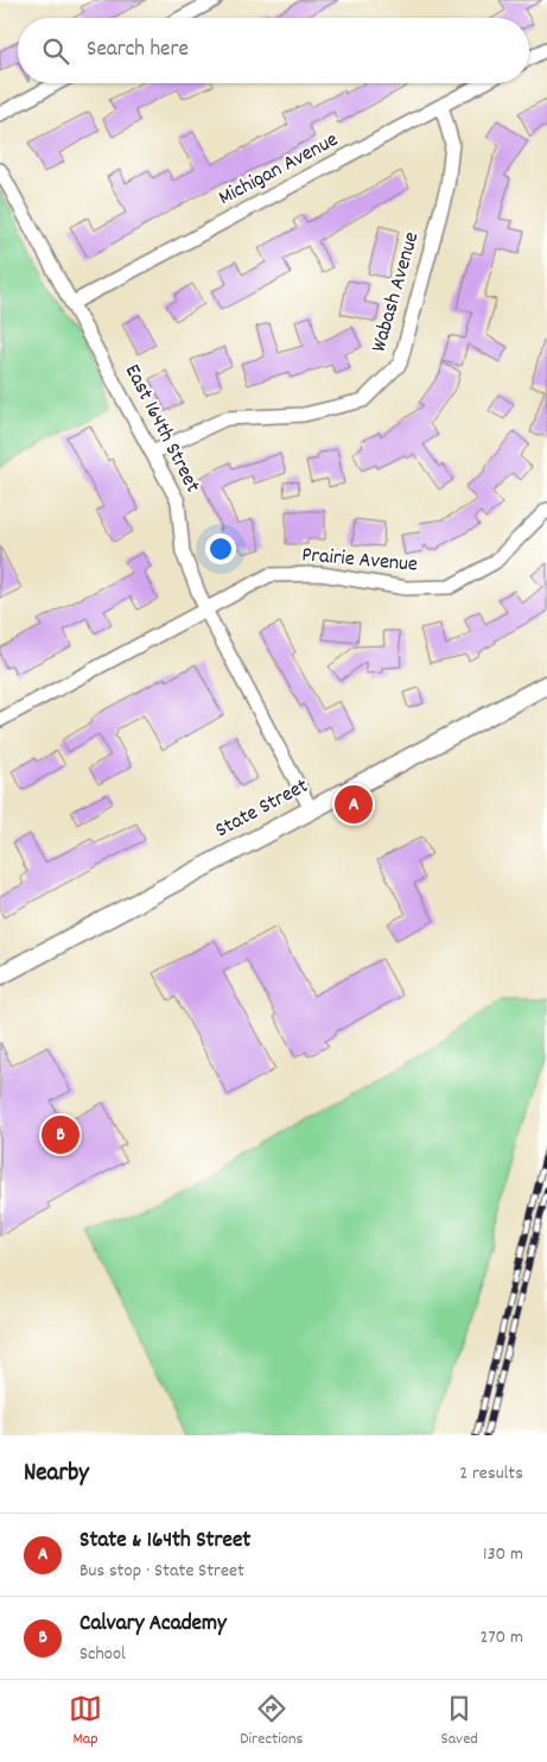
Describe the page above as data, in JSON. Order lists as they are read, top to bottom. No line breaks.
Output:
{"streets":{"street":["Michigan Avenue","Wabash Avenue","East 164th Street","Prairie Avenue","State Street"]},"crossings":[["Michigan Avenue","Wabash Avenue"],["Michigan Avenue","East 164th Street"],["Wabash Avenue","East 164th Street"],["East 164th Street","Prairie Avenue"],["East 164th Street","State Street"]],"page":{"search":"Search here","pins":["A","B"],"heading":["Nearby","2 results"],"list":[{"mark":"A","name":"State & 164th Street","note":"Bus stop · State Street","value":"130 m"},{"mark":"B","name":"Calvary Academy","note":"School","value":"270 m"}],"nav":["Map","Directions","Saved"]}}
